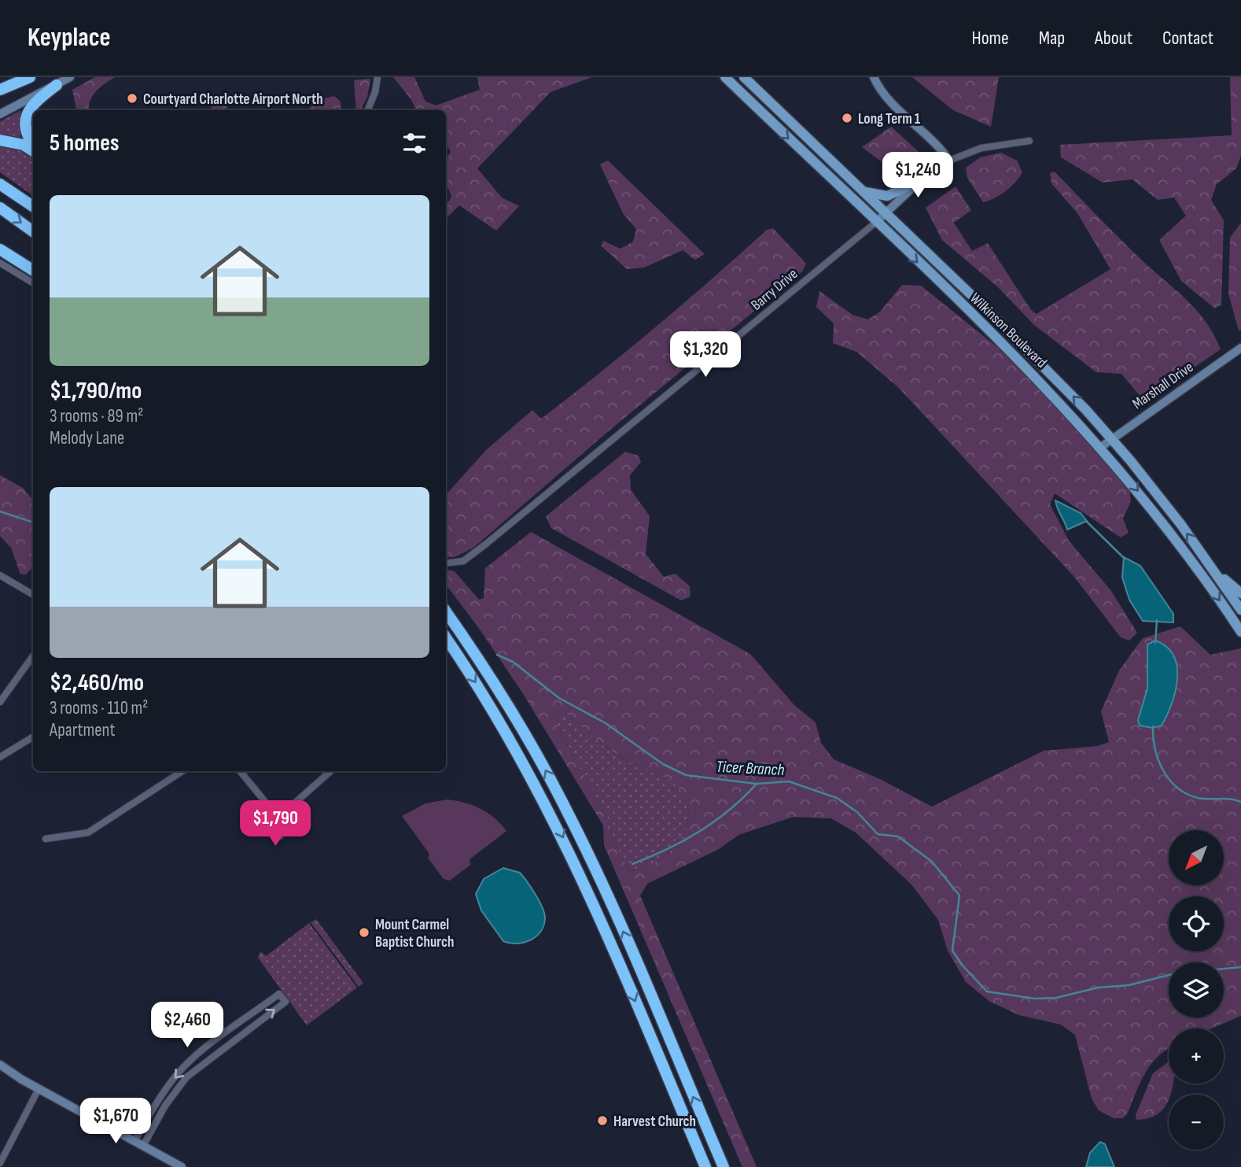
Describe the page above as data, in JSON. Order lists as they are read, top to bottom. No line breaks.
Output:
{"streets":{"main road":["Wilkinson Boulevard"],"street":["Barry Drive","Marshall Drive"]},"crossings":[["Barry Drive","Wilkinson Boulevard"],["Wilkinson Boulevard","Marshall Drive"]],"water":["Ticer Branch"],"places":["Courtyard Charlotte Airport North","Long Term 1","Mount Carmel Baptist Church","Harvest Church"],"north":"bottom left","page":{"header":"Keyplace","nav":["Home","Map","About","Contact"],"heading":"5 homes","price":["$1,240","$1,320","$1,790","$2,460","$1,670"],"list":[{"name":"$1,790/mo","note":"3 rooms · 89 m² · Melody Lane"},{"name":"$2,460/mo","note":"3 rooms · 110 m² · Apartment"}],"map_buttons":["+","−"]}}
